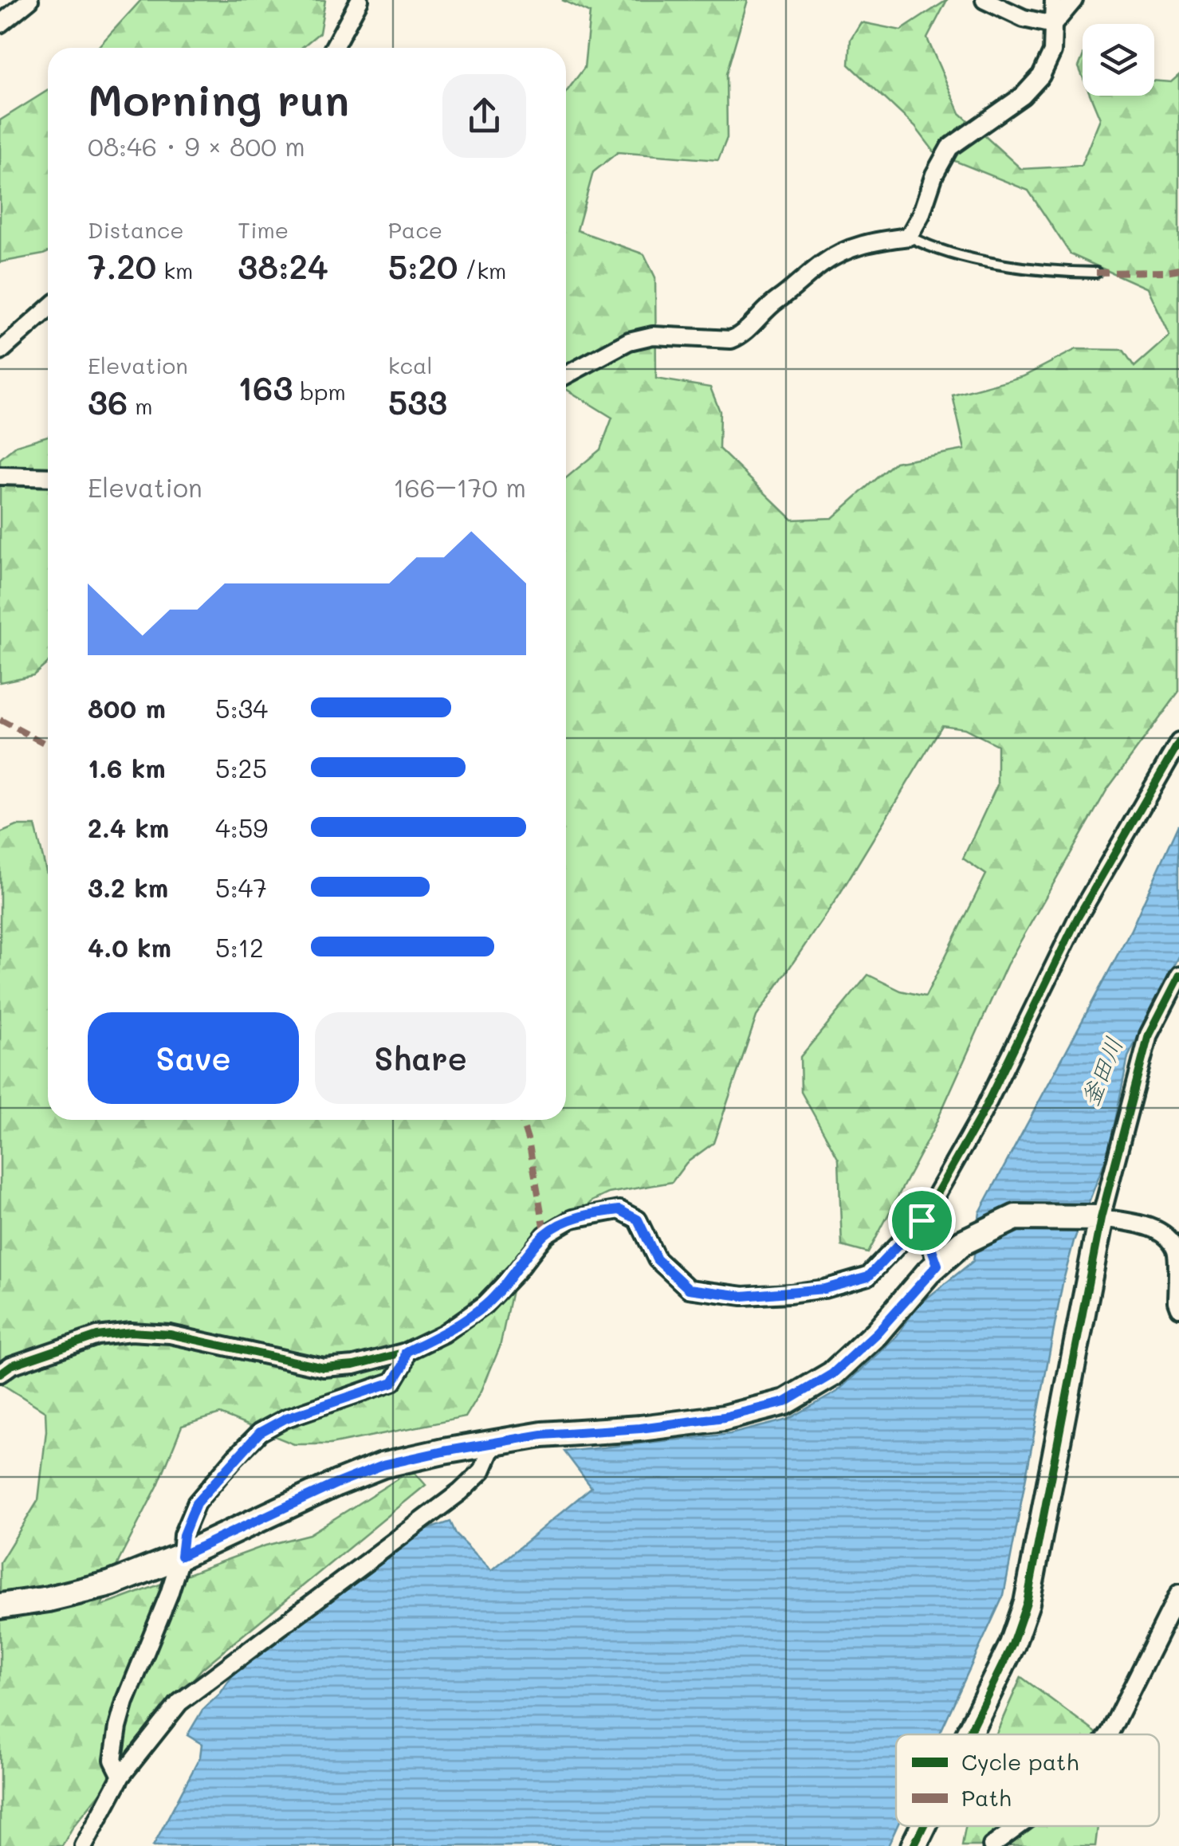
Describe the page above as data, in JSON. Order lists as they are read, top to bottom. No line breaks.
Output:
{"water":["釜田川"],"legend":["Cycle path","Path"],"page":{"heading":["Morning run","08:46 · 9 × 800 m"],"stats":[["Distance","7.20 km"],["Time","38:24"],["Pace","5:20 /km"],["Elevation","36 m"],["163 bpm"],["kcal","533"]],"chart":["Elevation","166–170 m"],"list":[{"name":"800 m","note":"5:34"},{"name":"1.6 km","note":"5:25"},{"name":"2.4 km","note":"4:59"},{"name":"3.2 km","note":"5:47"},{"name":"4.0 km","note":"5:12"}],"buttons":["Save","Share"]}}
